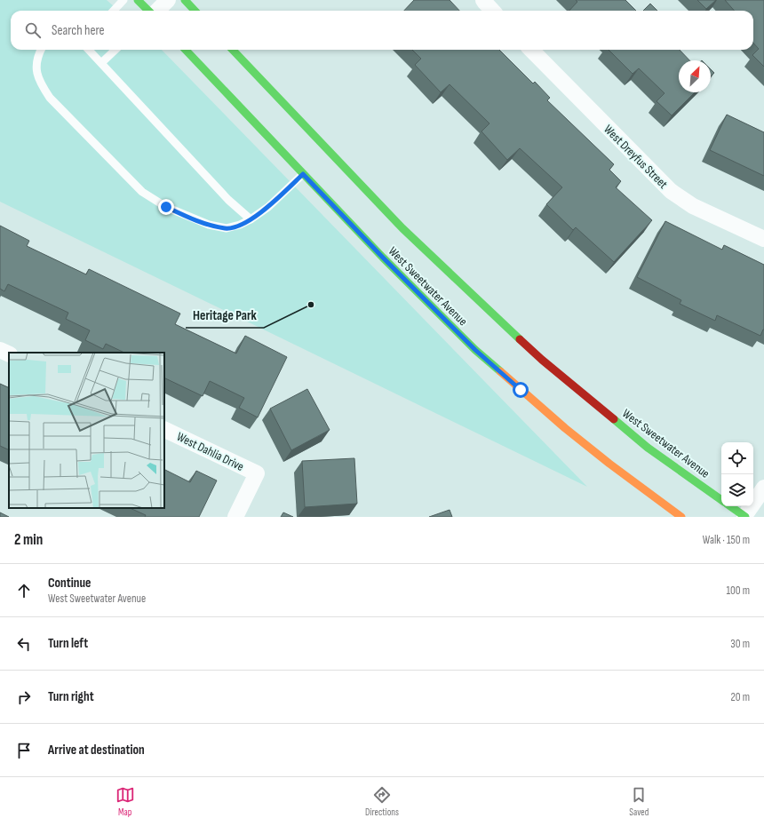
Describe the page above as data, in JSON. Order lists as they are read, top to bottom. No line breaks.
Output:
{"streets":{"street":["West Dreyfus Street","West Sweetwater Avenue","West Dahlia Drive"]},"places":["Heritage Park"],"north":"top right","page":{"search":"Search here","heading":["2 min","Walk · 150 m"],"list":[["Continue","West Sweetwater Avenue","100 m"],["Turn left","30 m"],["Turn right","20 m"],"Arrive at destination"],"nav":["Map","Directions","Saved"]}}
